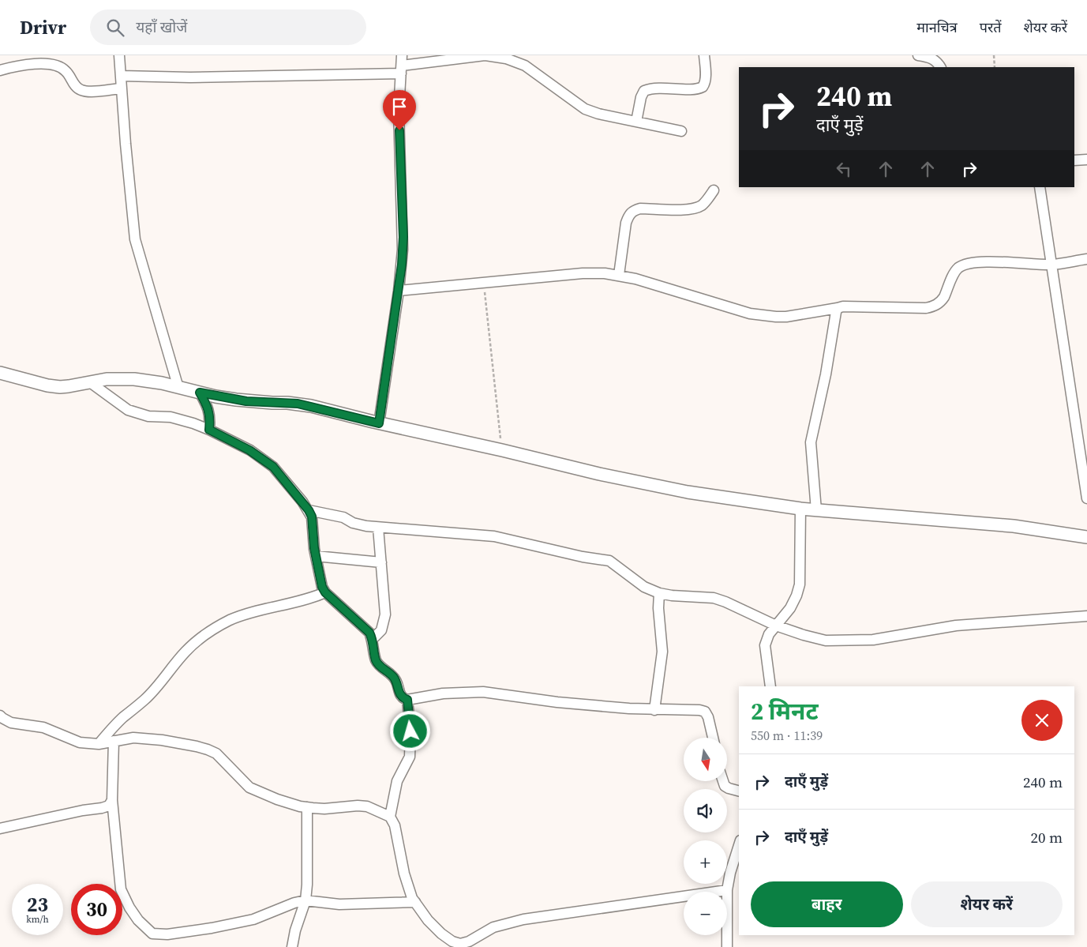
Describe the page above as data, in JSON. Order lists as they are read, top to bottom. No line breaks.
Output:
{"north":"bottom","page":{"header":"Drivr","search":"यहाँ खोजें","nav":["मानचित्र","परतें","शेयर करें"],"turn":["240 m","दाएँ मुड़ें"],"heading":["2 मिनट","550 m · 11:39"],"map_buttons":["+","−"],"list":[{"name":"दाएँ मुड़ें","value":"240 m"},{"name":"दाएँ मुड़ें","value":"20 m"}],"buttons":["बाहर","शेयर करें"],"speed":"23 km/h","limit":"30"}}
